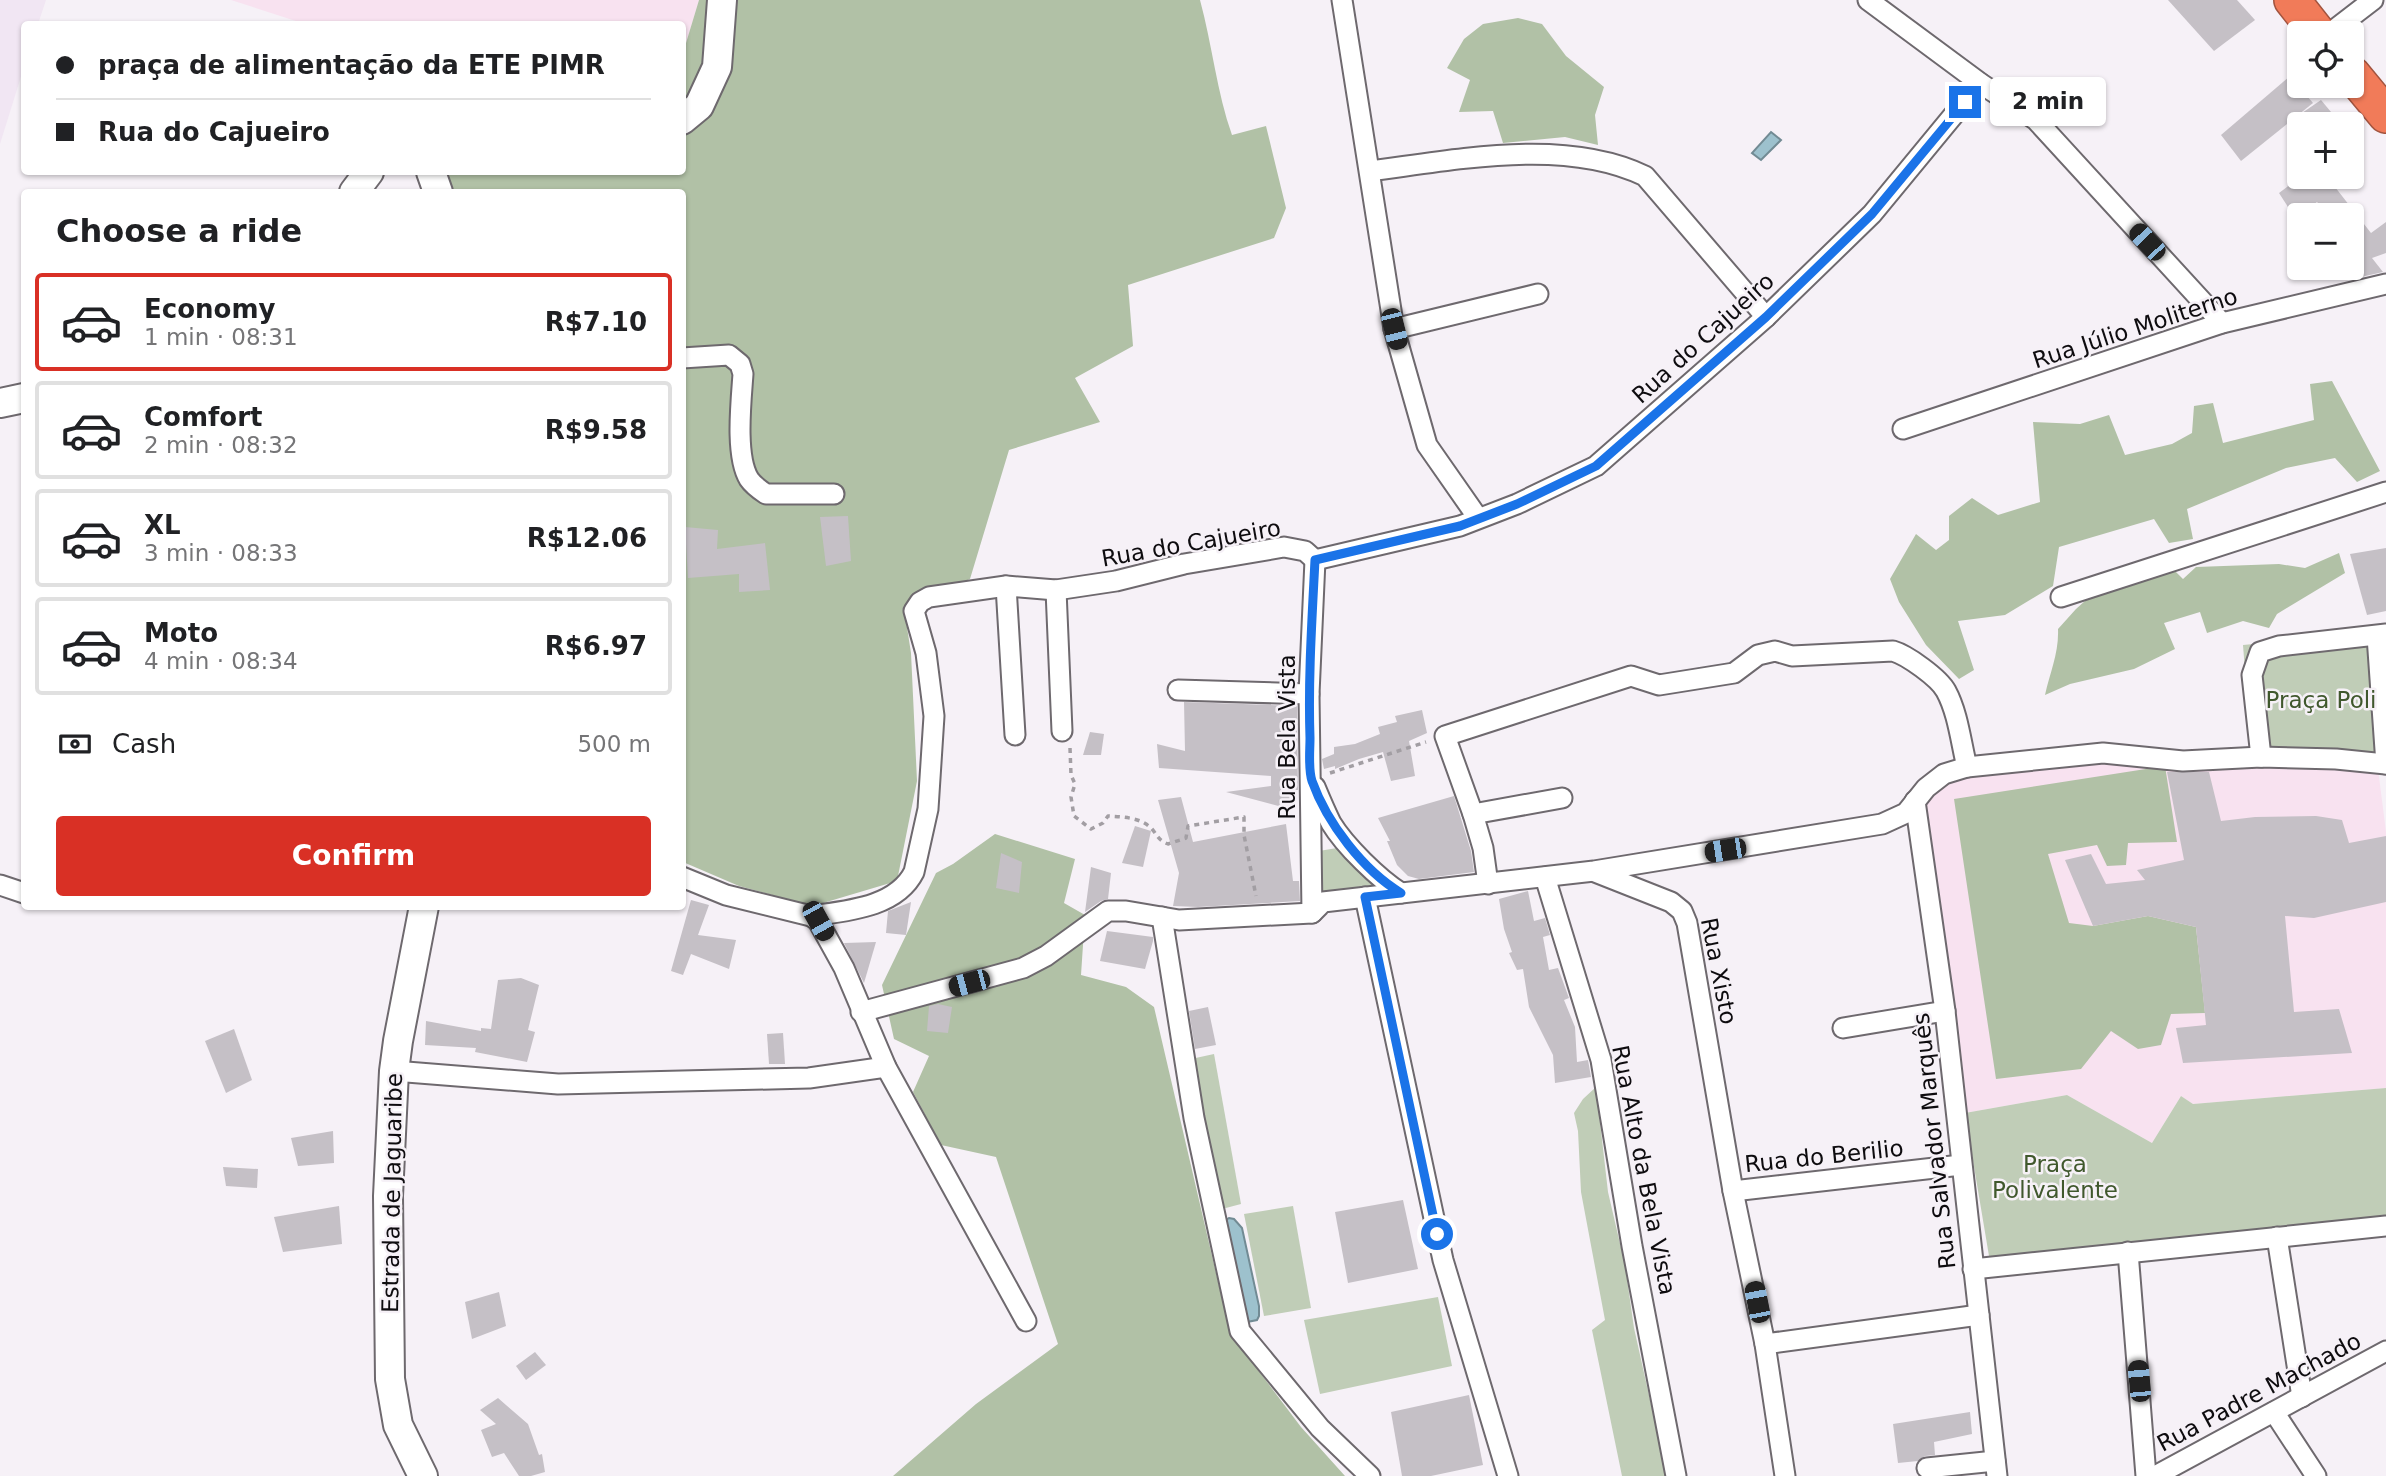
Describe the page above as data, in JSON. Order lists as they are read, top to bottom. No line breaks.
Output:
{"streets":{"street":["Rua Júlio Moliterno","Rua do Cajueiro","Rua Bela Vista","Rua Xisto","Rua Salvador Marquês","Rua do Berilio","Rua Alto da Bela Vista","Estrada de Jaguaribe","Rua Padre Machado"]},"crossings":[["Rua do Cajueiro","Rua Bela Vista"],["Rua Xisto","Rua do Berilio"],["Rua Salvador Marquês","Rua do Berilio"]],"parks":["Praça Poli","Praça Polivalente"],"page":{"map_buttons":["+","−"],"banner":["praça de alimentação da ETE PIMR","Rua do Cajueiro"],"bubble":"2 min","heading":"Choose a ride","list":[{"name":"Economy","note":"1 min · 08:31","value":"R$7.10"},{"name":"Comfort","note":"2 min · 08:32","value":"R$9.58"},{"name":"XL","note":"3 min · 08:33","value":"R$12.06"},{"name":"Moto","note":"4 min · 08:34","value":"R$6.97"}],"pay":["Cash","500 m"],"buttons":"Confirm"}}
